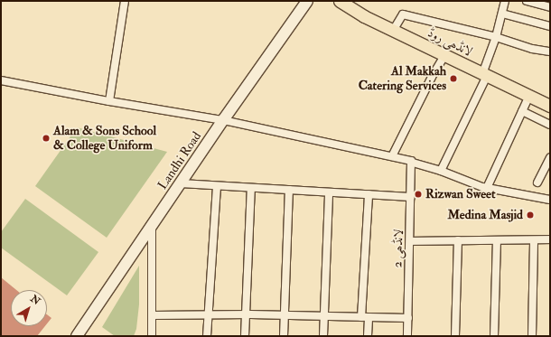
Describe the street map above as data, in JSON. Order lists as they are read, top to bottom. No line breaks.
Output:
{"streets":{"main road":["لانڈھی روڈ"],"street":["Landhi Road","لانڈھی 2"]},"places":["Al Makkah Catering Services","Alam & Sons School & College Uniform","Rizwan Sweet","Medina Masjid"],"north":"top right"}
